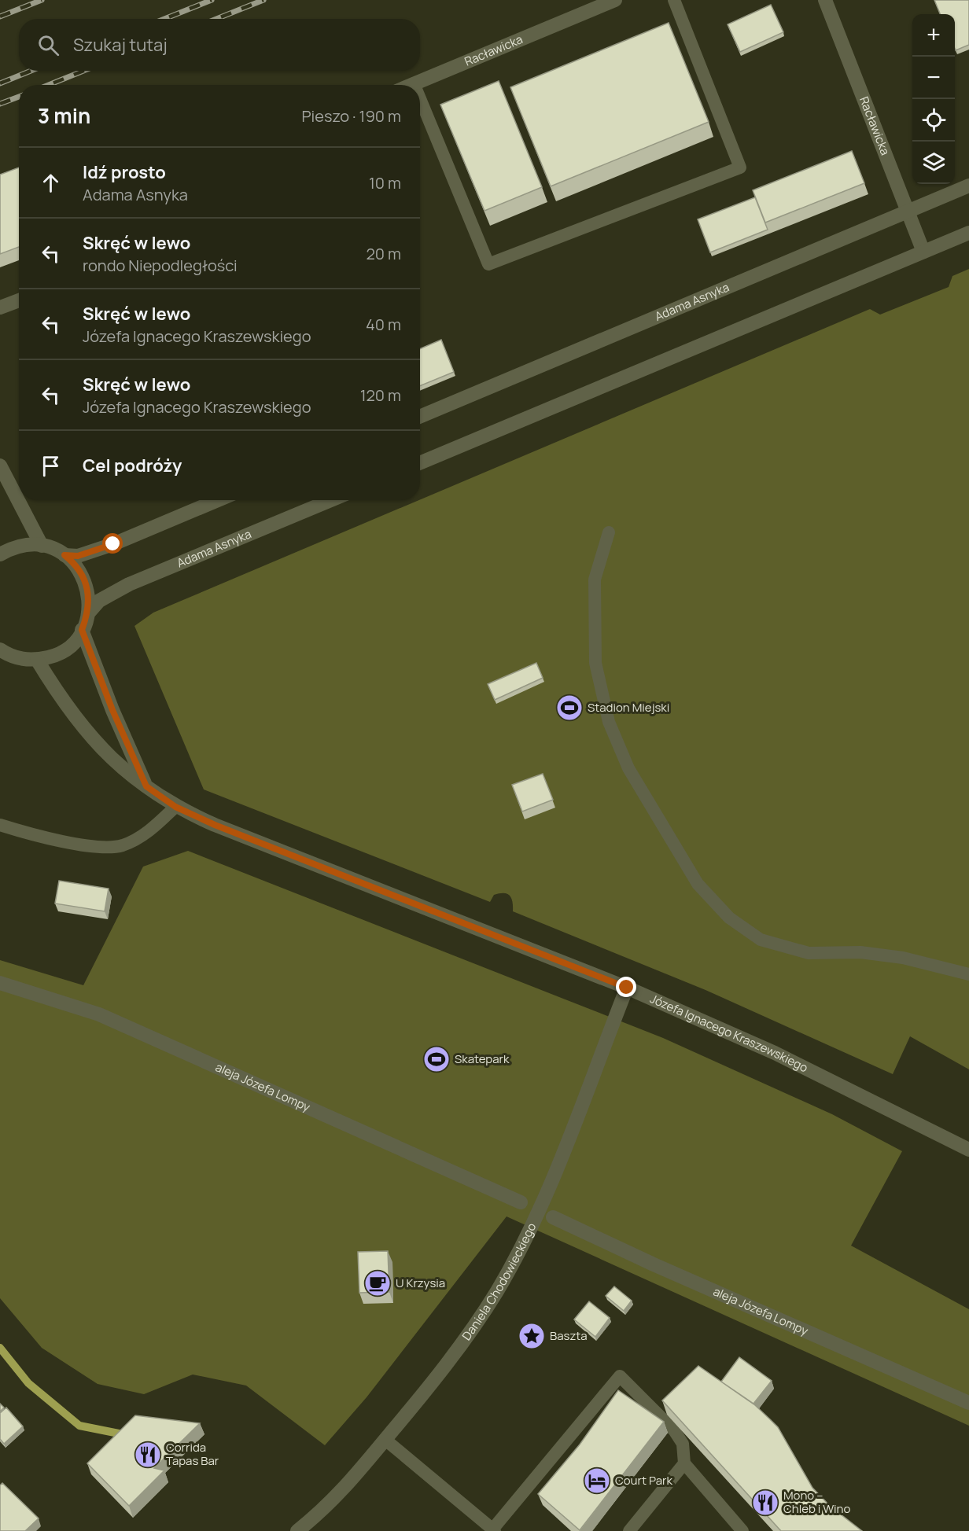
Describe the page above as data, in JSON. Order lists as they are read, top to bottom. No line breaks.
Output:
{"streets":{"street":["Racławicka","Adama Asnyka","Józefa Ignacego Kraszewskiego","aleja Józefa Lompy","Daniela Chodowieckiego"]},"crossings":[["Racławicka","Adama Asnyka"],["Józefa Ignacego Kraszewskiego","Daniela Chodowieckiego"]],"places":{"sports":["Stadion Miejski","Skatepark"],"cafe":["U Krzysia"],"place":["Baszta"],"restaurant":["Corrida Tapas Bar","Mono – Chleb i Wino"],"hotel":["Court Park"]},"page":{"map_buttons":["+","−"],"search":"Szukaj tutaj","heading":["3 min","Pieszo · 190 m"],"list":[["Idź prosto","Adama Asnyka","10 m"],["Skręć w lewo","rondo Niepodległości","20 m"],["Skręć w lewo","Józefa Ignacego Kraszewskiego","40 m"],["Skręć w lewo","Józefa Ignacego Kraszewskiego","120 m"],"Cel podróży"]}}
